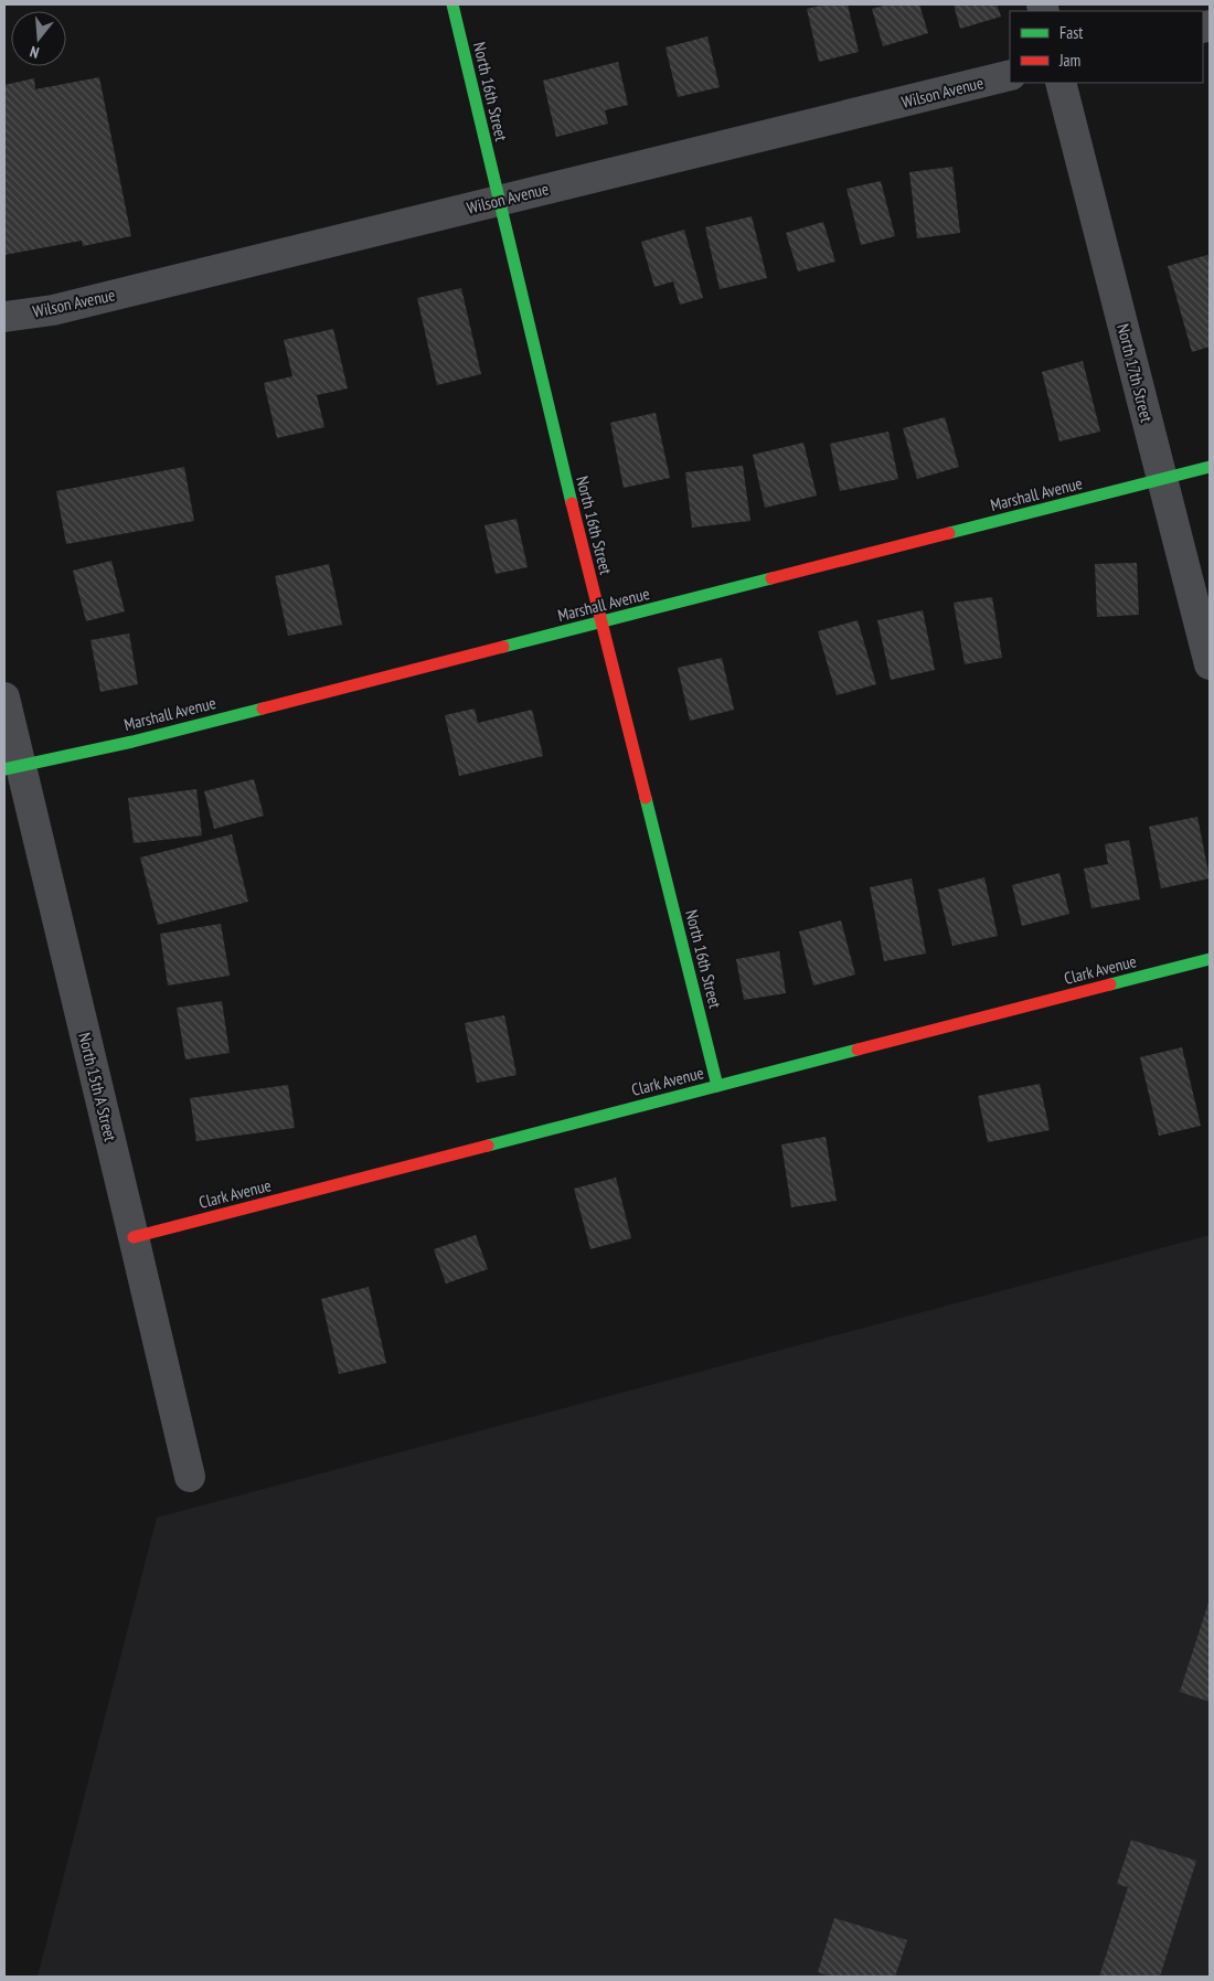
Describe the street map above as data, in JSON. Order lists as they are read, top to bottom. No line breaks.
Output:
{"streets":{"street":["North 16th Street","Wilson Avenue","North 17th Street","Marshall Avenue","Clark Avenue","North 15th A Street"]},"crossings":[["North 16th Street","Wilson Avenue"],["North 16th Street","Marshall Avenue"],["North 16th Street","Clark Avenue"],["North 17th Street","Marshall Avenue"],["Marshall Avenue","North 15th A Street"],["Clark Avenue","North 15th A Street"]],"legend":["Fast","Jam"],"north":"bottom"}
